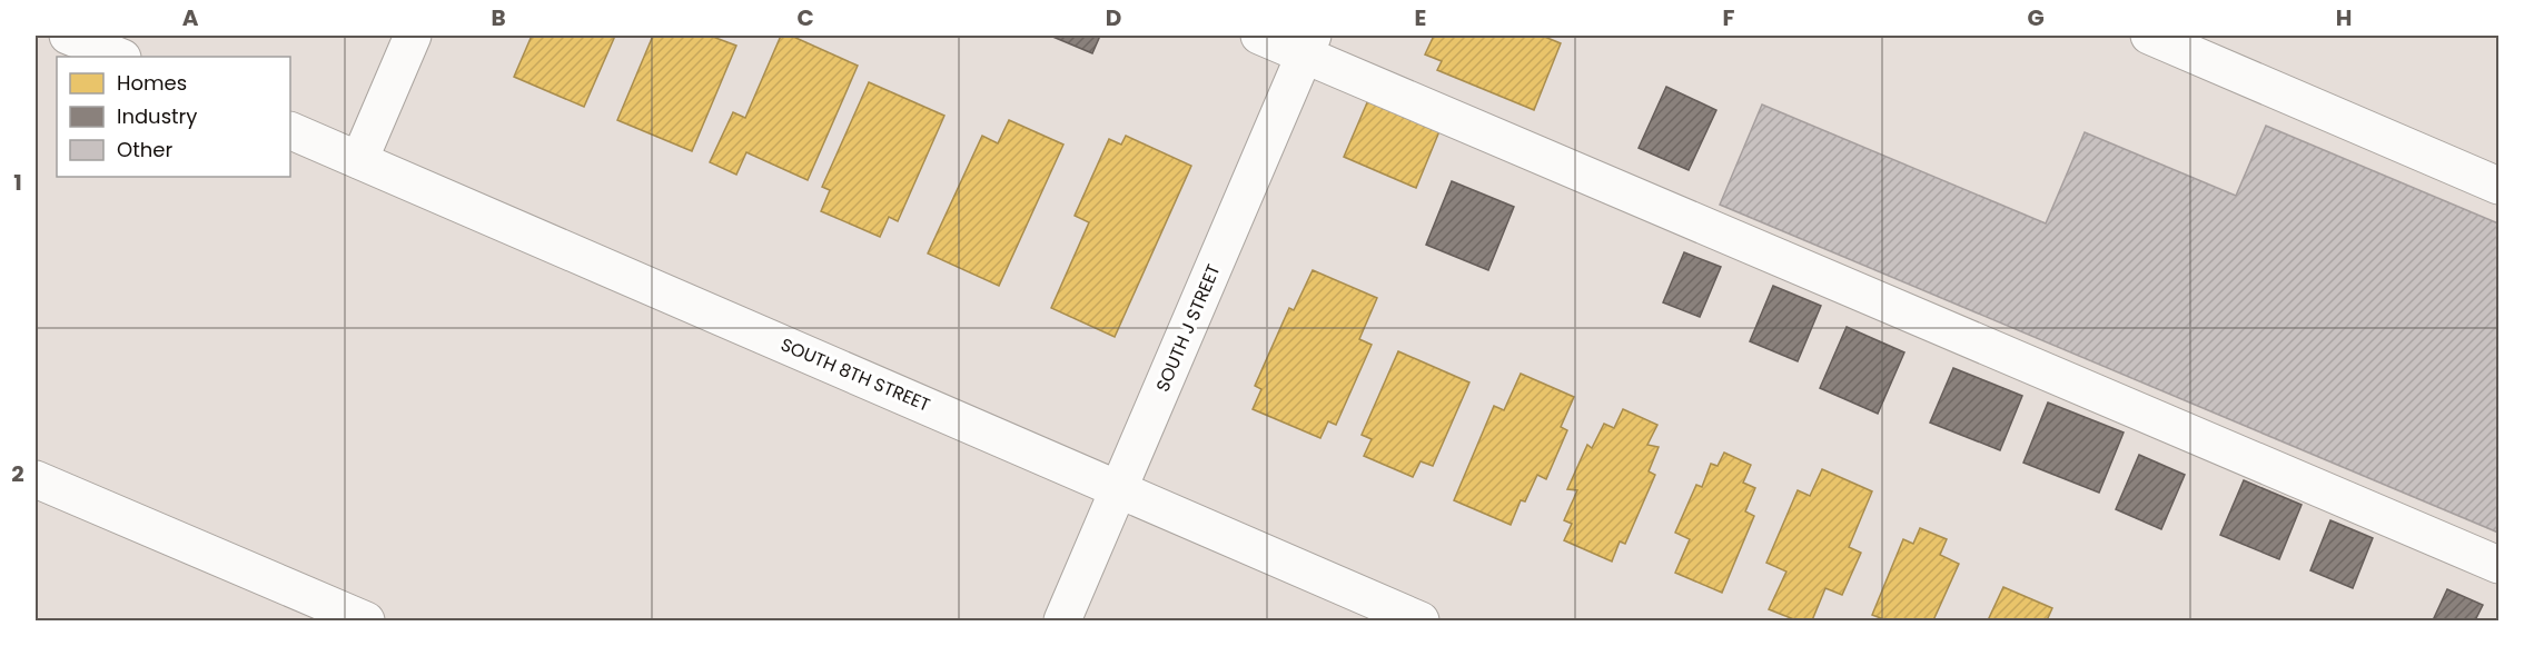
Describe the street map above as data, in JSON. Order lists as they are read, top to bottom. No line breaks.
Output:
{"streets":{"main road":["SOUTH J STREET","SOUTH 8TH STREET"]},"crossings":[["SOUTH J STREET","SOUTH 8TH STREET"]],"legend":["Homes","Industry","Other"],"grid":{"columns":["A","B","C","D","E","F","G","H"],"rows":["1","2"]}}
